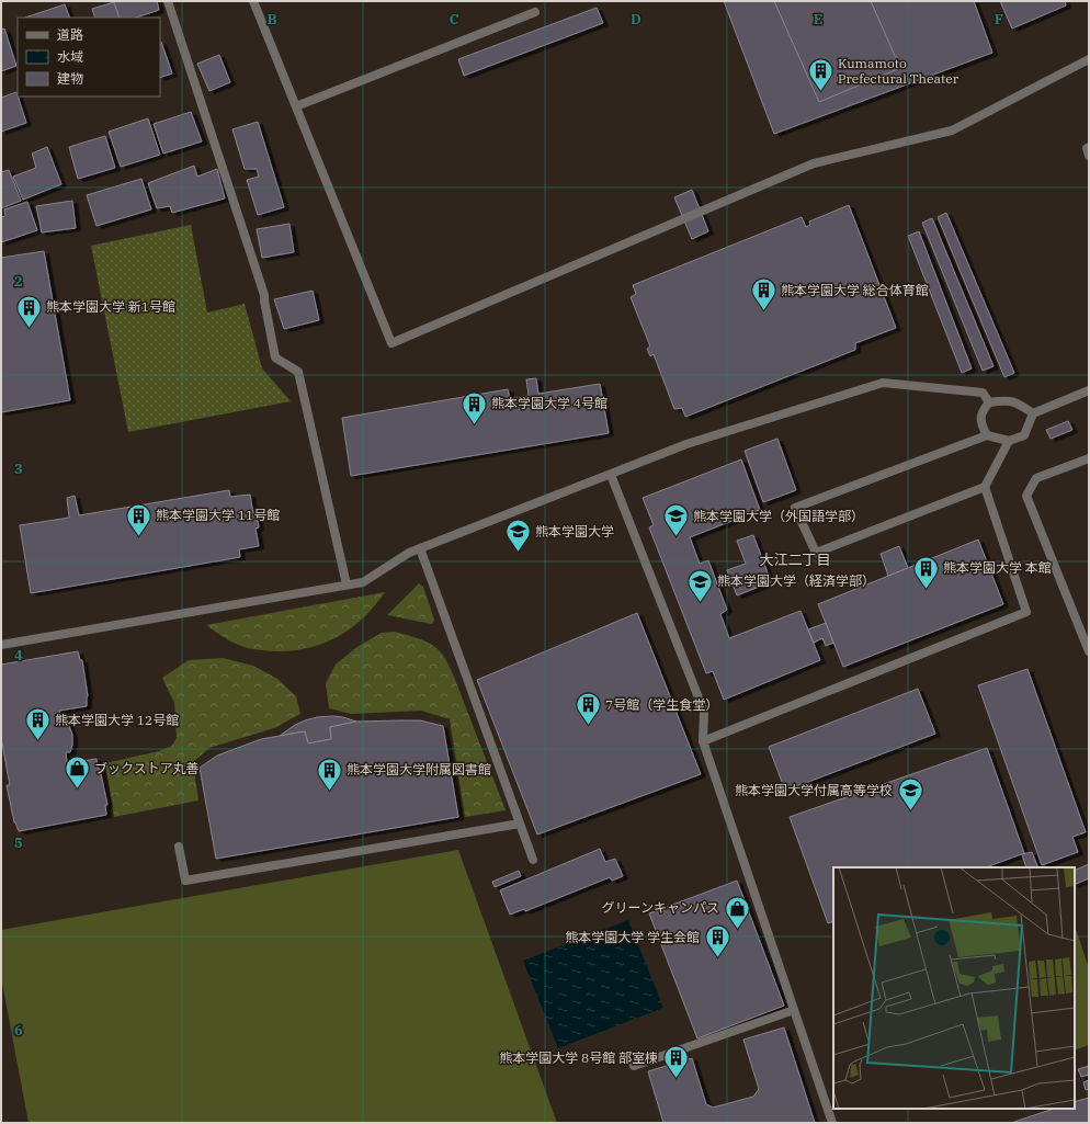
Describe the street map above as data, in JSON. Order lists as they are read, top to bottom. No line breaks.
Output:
{"districts":["大江二丁目"],"places":{"building":["Kumamoto Prefectural Theater","熊本学園大学 総合体育館","熊本学園大学 新1号館","熊本学園大学 4号館","熊本学園大学 11号館","熊本学園大学 本館","7号館（学生食堂）","熊本学園大学 12号館","熊本学園大学附属図書館","熊本学園大学 学生会館","熊本学園大学 8号館 部室棟"],"school or university":["熊本学園大学（外国語学部）","熊本学園大学","熊本学園大学（経済学部）","熊本学園大学付属高等学校"],"shop":["ブックストア丸善","グリーンキャンパス"]},"legend":["道路","水域","建物"],"grid":{"columns":["B","C","D","E","F"],"rows":["2","3","4","5","6"]}}
